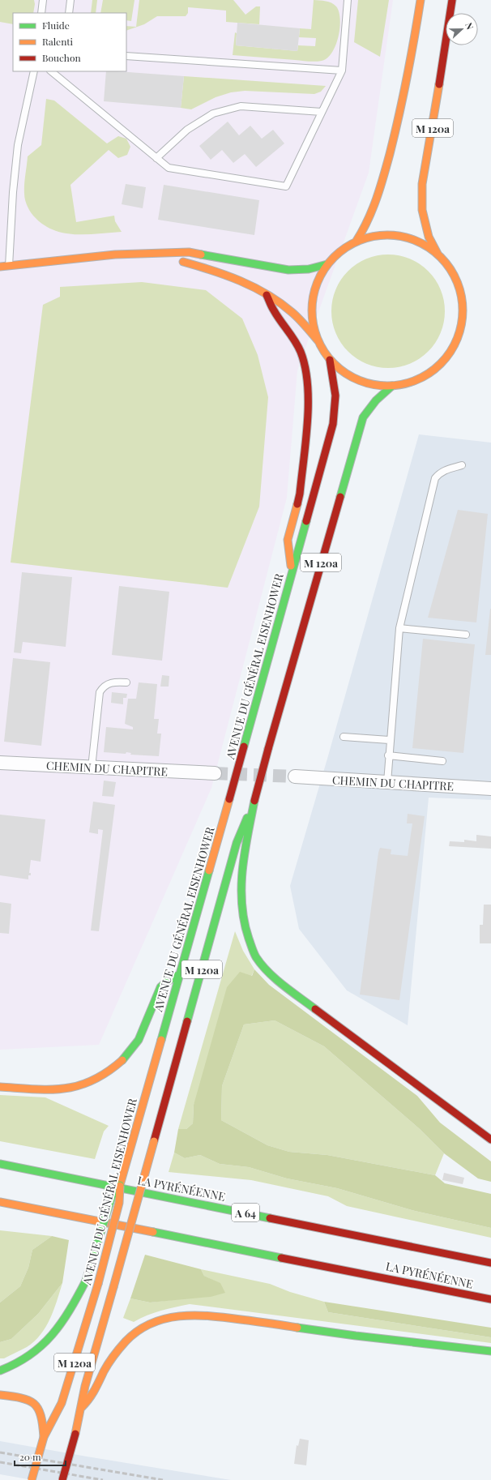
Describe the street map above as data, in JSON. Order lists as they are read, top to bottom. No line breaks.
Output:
{"streets":{"main road":["M 120a","AVENUE DU GÉNÉRAL EISENHOWER","LA PYRÉNÉENNE","A 64"],"street":["CHEMIN DU CHAPITRE"]},"legend":["Fluide","Ralenti","Bouchon"],"scale_bar":"20 m","north":"right"}
